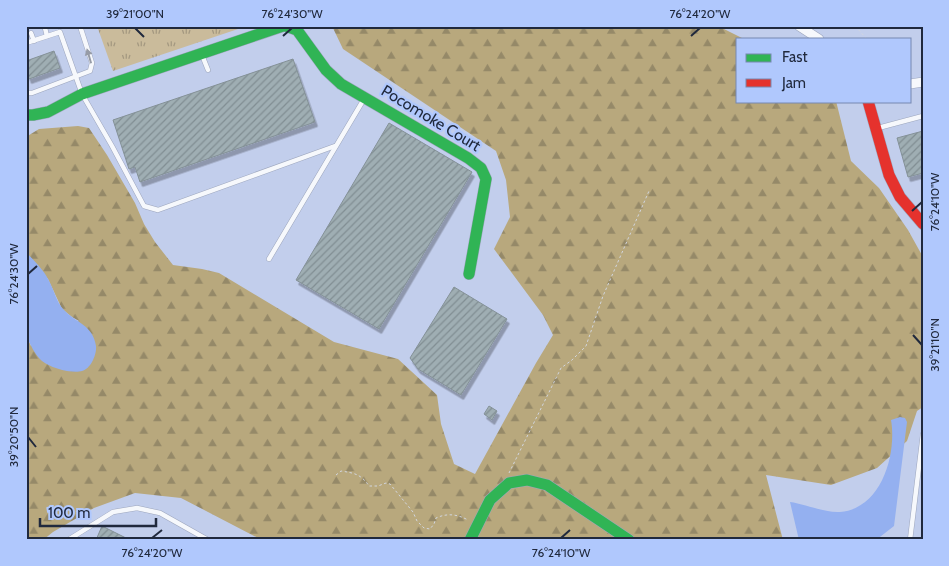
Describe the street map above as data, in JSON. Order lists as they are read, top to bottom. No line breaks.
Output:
{"streets":{"street":["Pocomoke Court"]},"legend":["Fast","Jam"],"scale_bar":"100 m","coordinates":["39°21'00\"N","76°24'30\"W","76°24'20\"W","76°24'10\"W","39°21'10\"N","39°20'50\"N"]}
